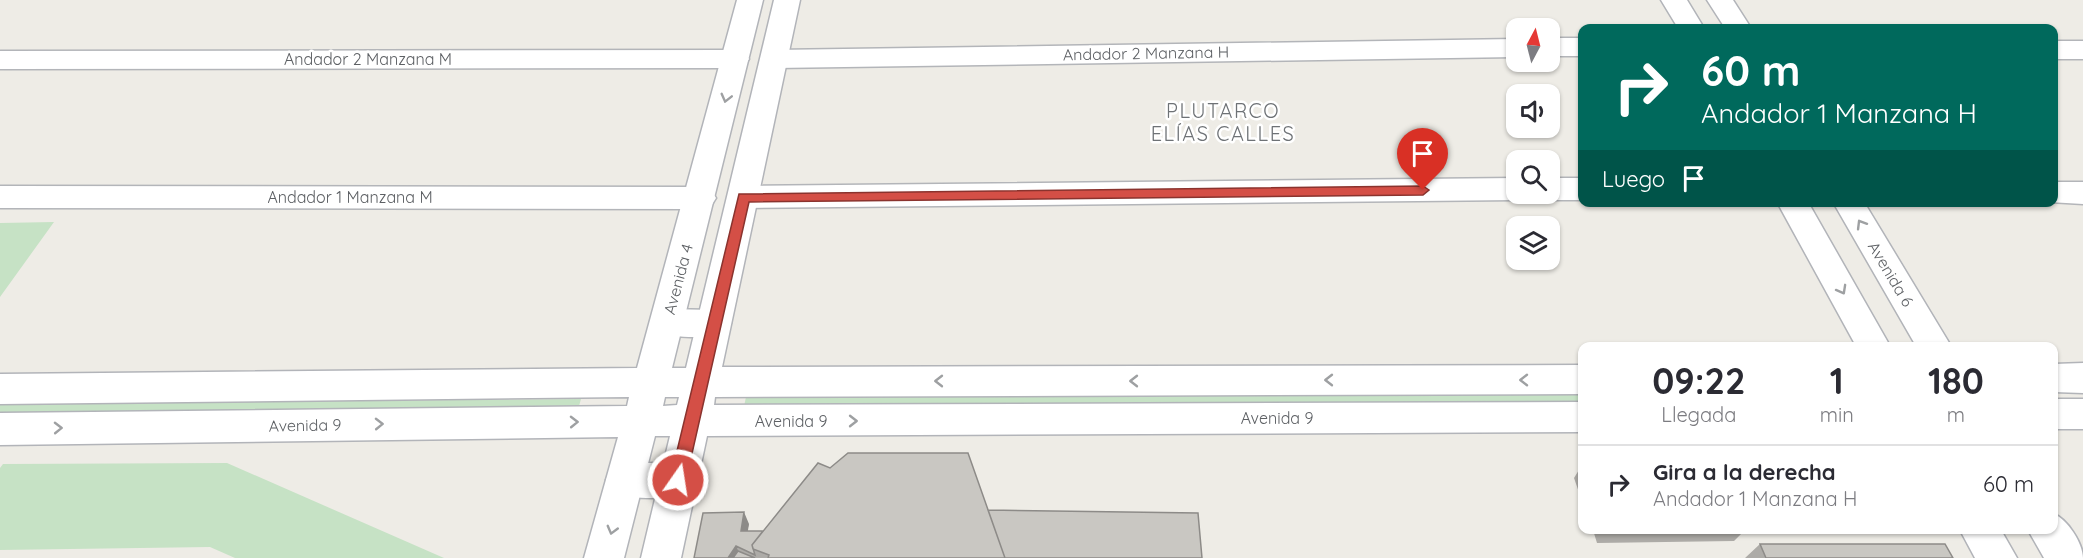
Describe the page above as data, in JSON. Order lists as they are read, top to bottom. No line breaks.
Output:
{"streets":{"street":["Andador 2 Manzana H","Andador 2 Manzana M","Andador 1 Manzana M","Avenida 6","Avenida 4","Avenida 9"]},"crossings":[["Andador 2 Manzana M","Avenida 4"],["Andador 1 Manzana M","Avenida 4"],["Avenida 4","Avenida 9"]],"districts":["PLUTARCO ELÍAS CALLES"],"north":"top","page":{"turn":["60 m","Andador 1 Manzana H"],"then":"Luego","eta":["09:22","Llegada","1","min","180","m"],"list":[{"name":"Gira a la derecha","note":"Andador 1 Manzana H","value":"60 m"}]}}
